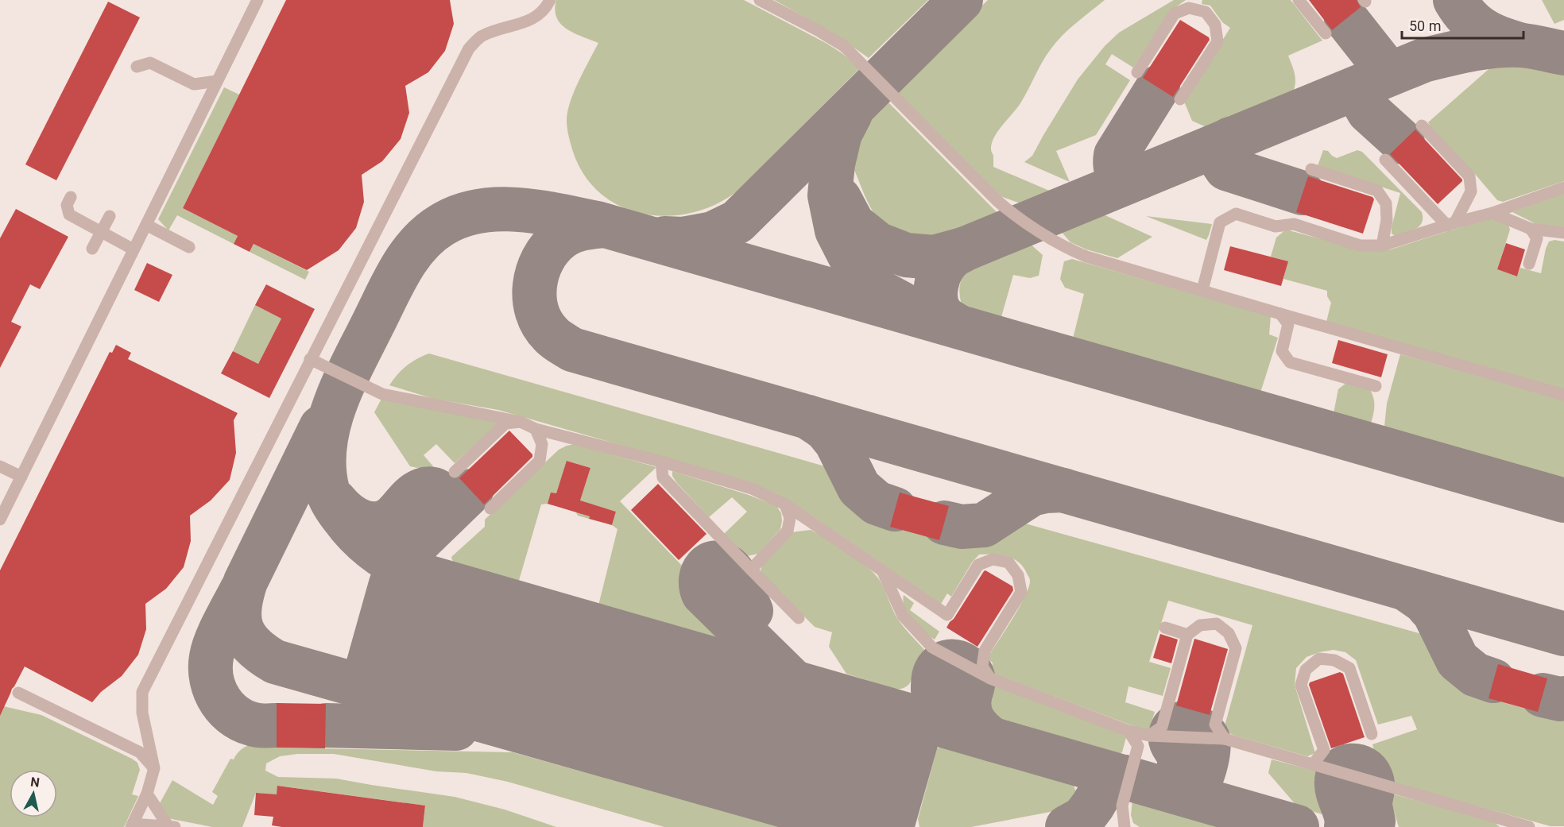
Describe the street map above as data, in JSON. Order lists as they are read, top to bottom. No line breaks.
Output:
{"scale_bar":"50 m","north":"top"}
